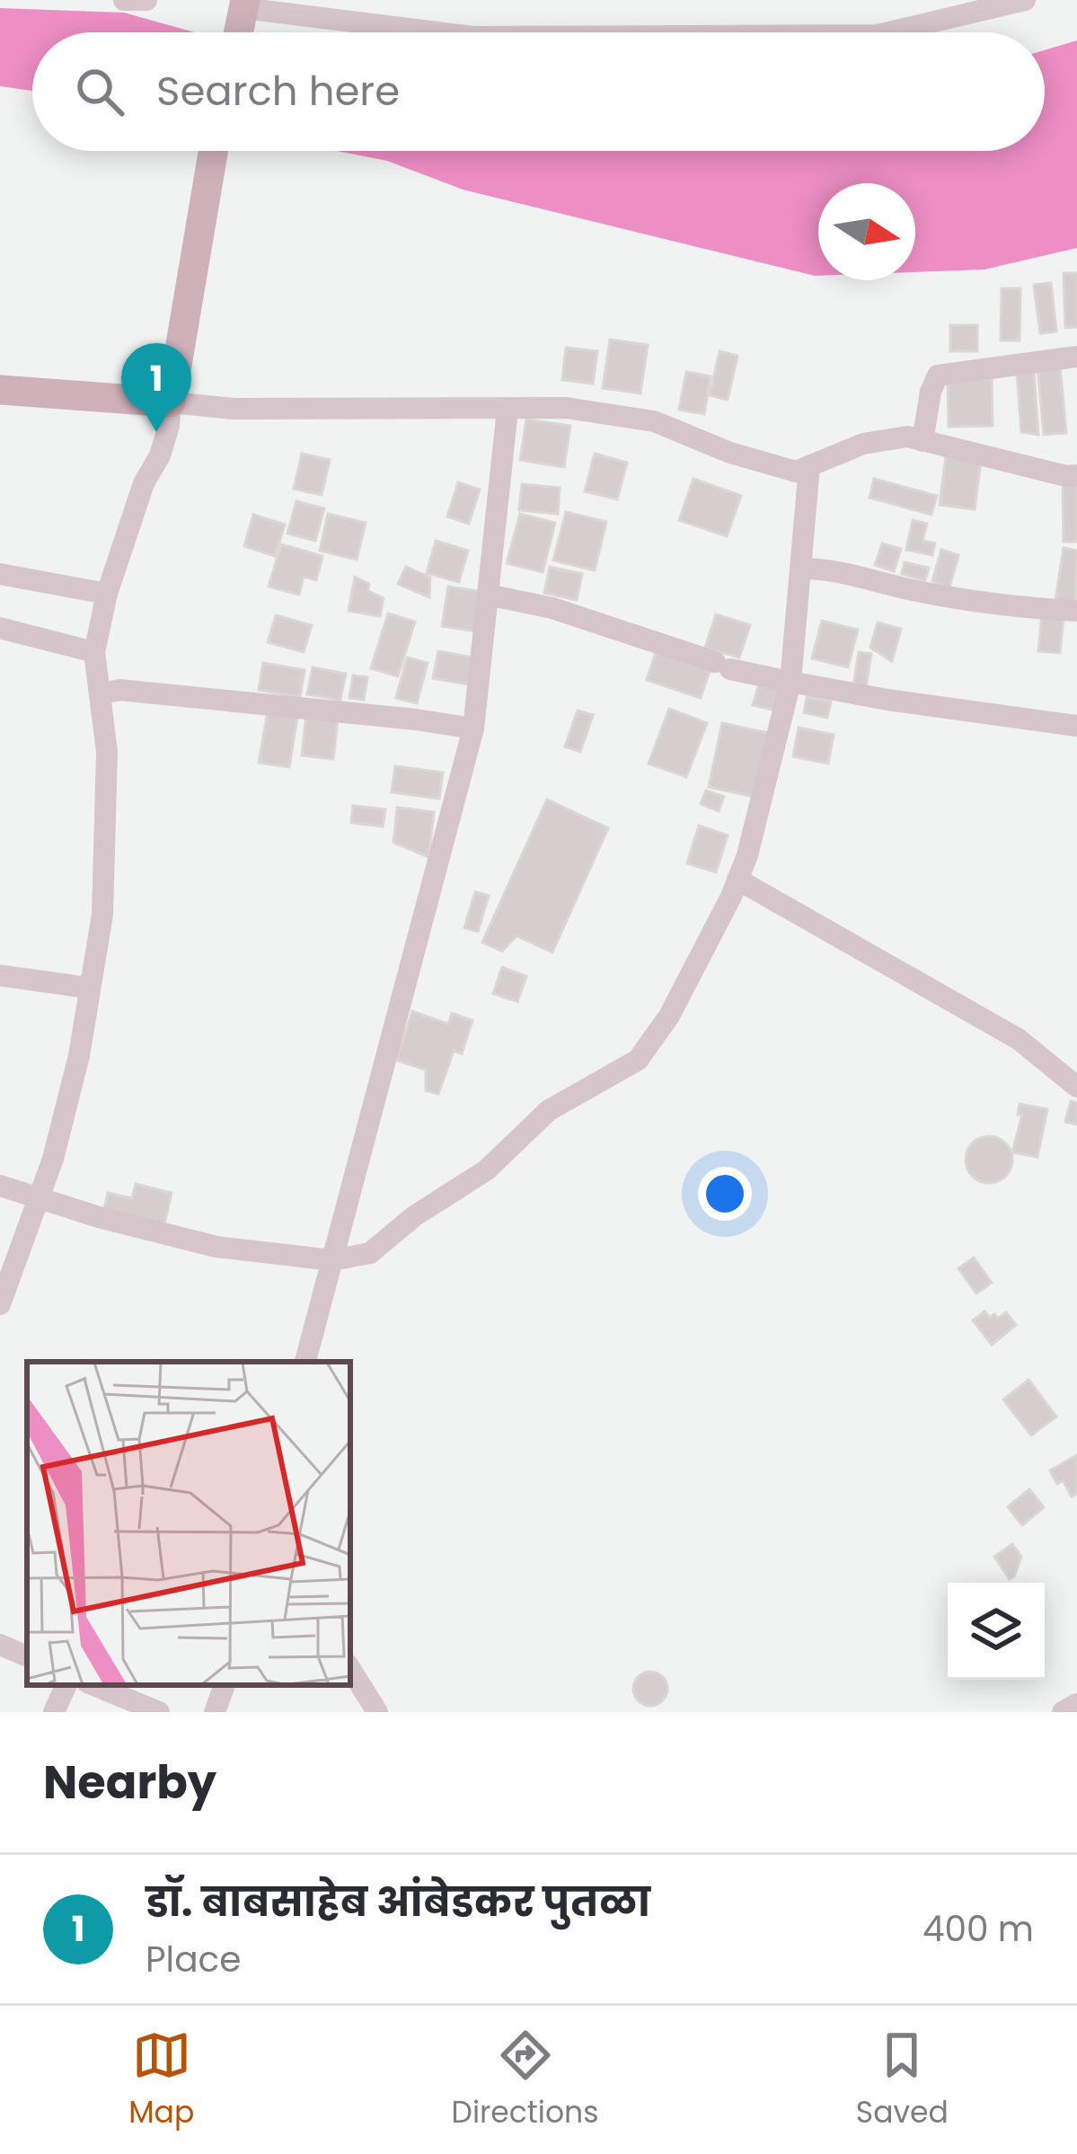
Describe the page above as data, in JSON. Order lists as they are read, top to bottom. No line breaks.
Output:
{"north":"right","page":{"search":"Search here","pins":"1","heading":"Nearby","list":[{"mark":"1","name":"डॉ. बाबसाहेब आंबेडकर पुतळा","note":"Place","value":"400 m"}],"nav":["Map","Directions","Saved"]}}
